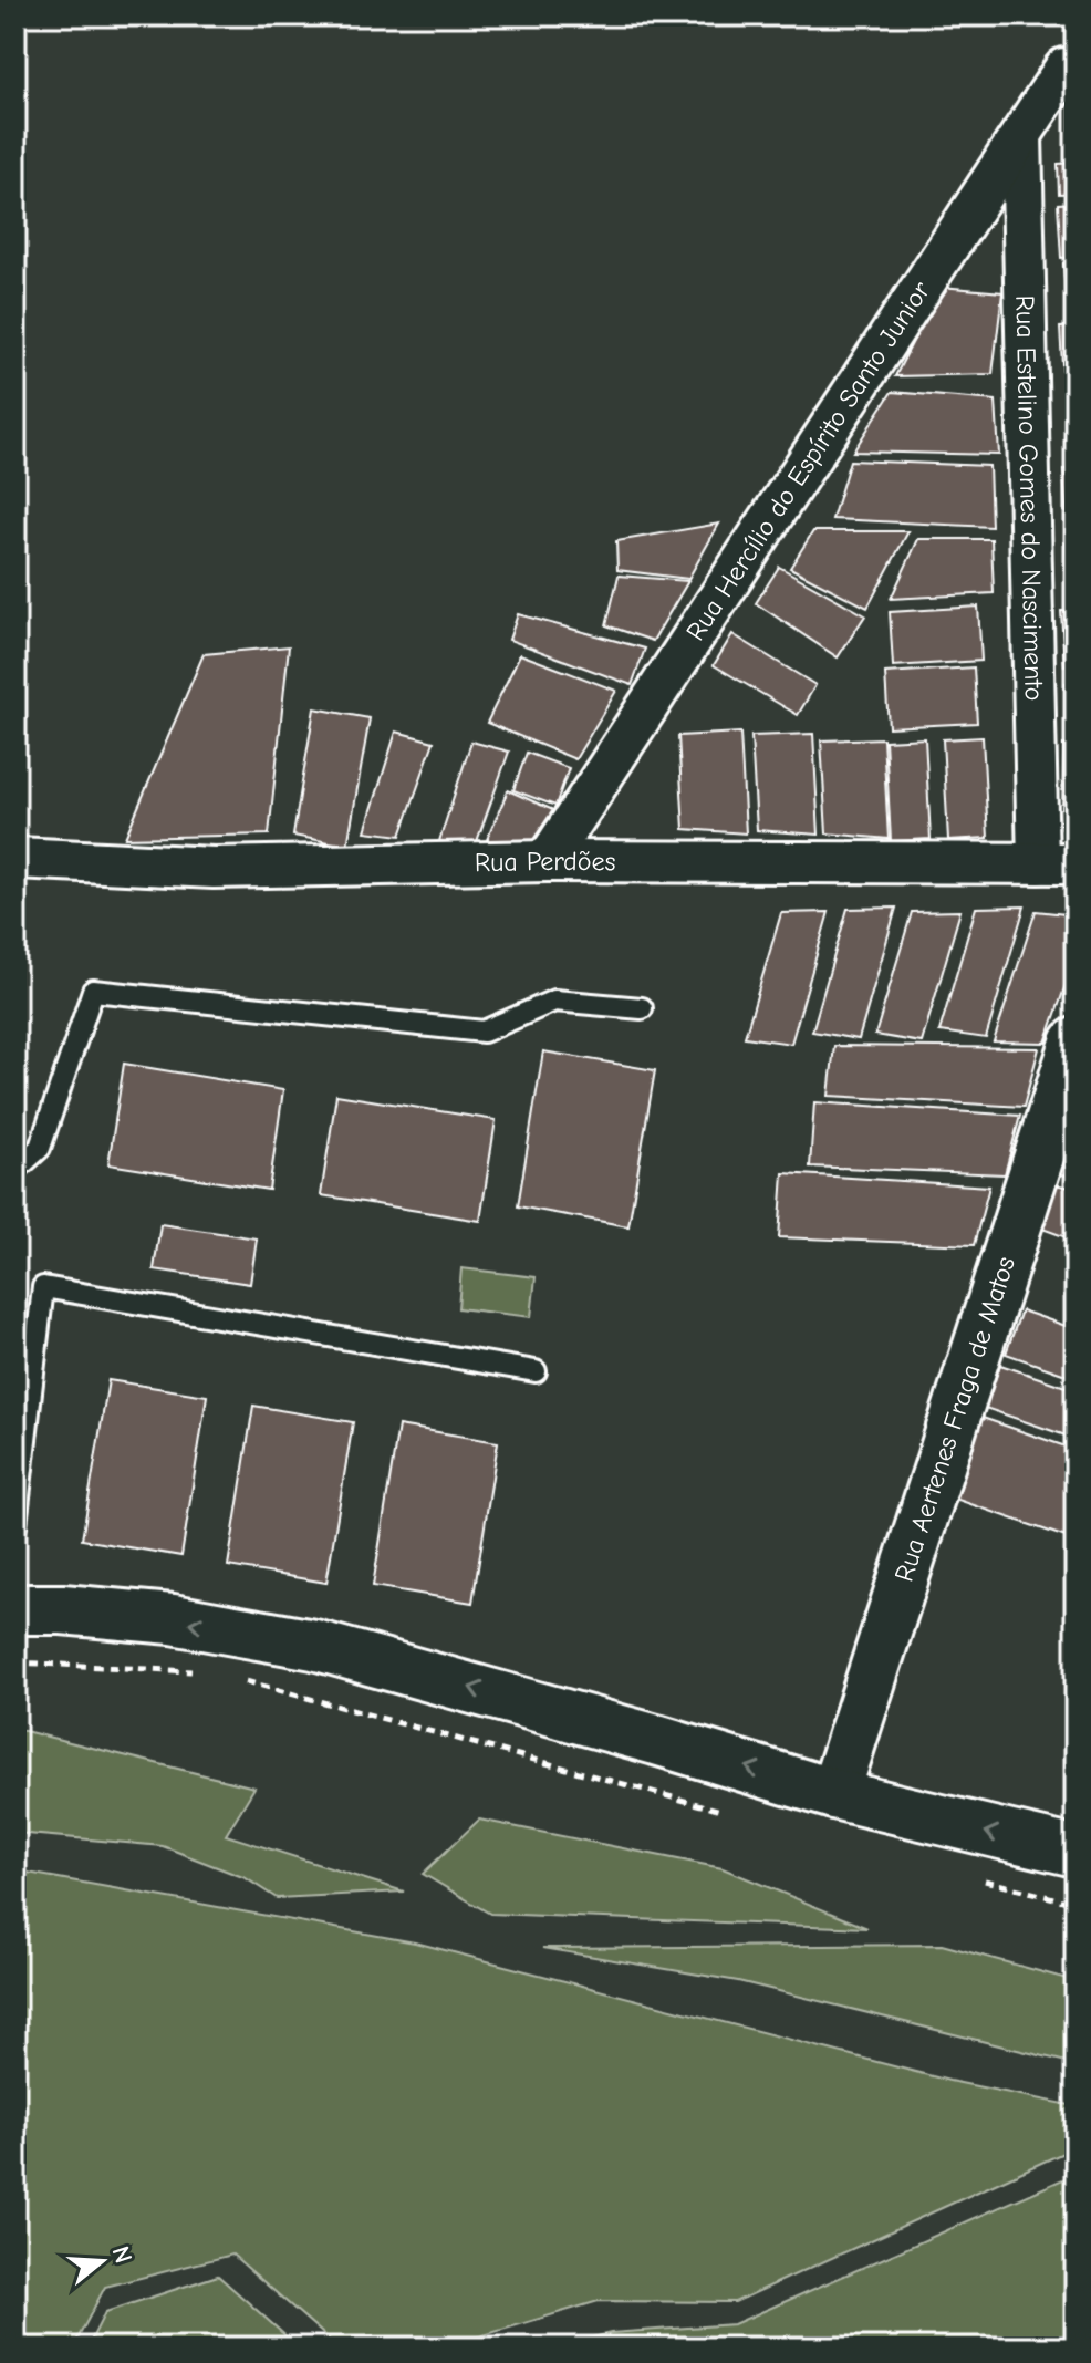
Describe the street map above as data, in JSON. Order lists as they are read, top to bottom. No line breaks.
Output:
{"streets":{"main road":["Rua Aertenes Fraga de Matos"],"street":["Rua Hercílio do Espírito Santo Junior","Rua Estelino Gomes do Nascimento","Rua Perdões"]},"crossings":[["Rua Hercílio do Espírito Santo Junior","Rua Estelino Gomes do Nascimento"],["Rua Hercílio do Espírito Santo Junior","Rua Perdões"],["Rua Estelino Gomes do Nascimento","Rua Perdões"]],"north":"right"}
